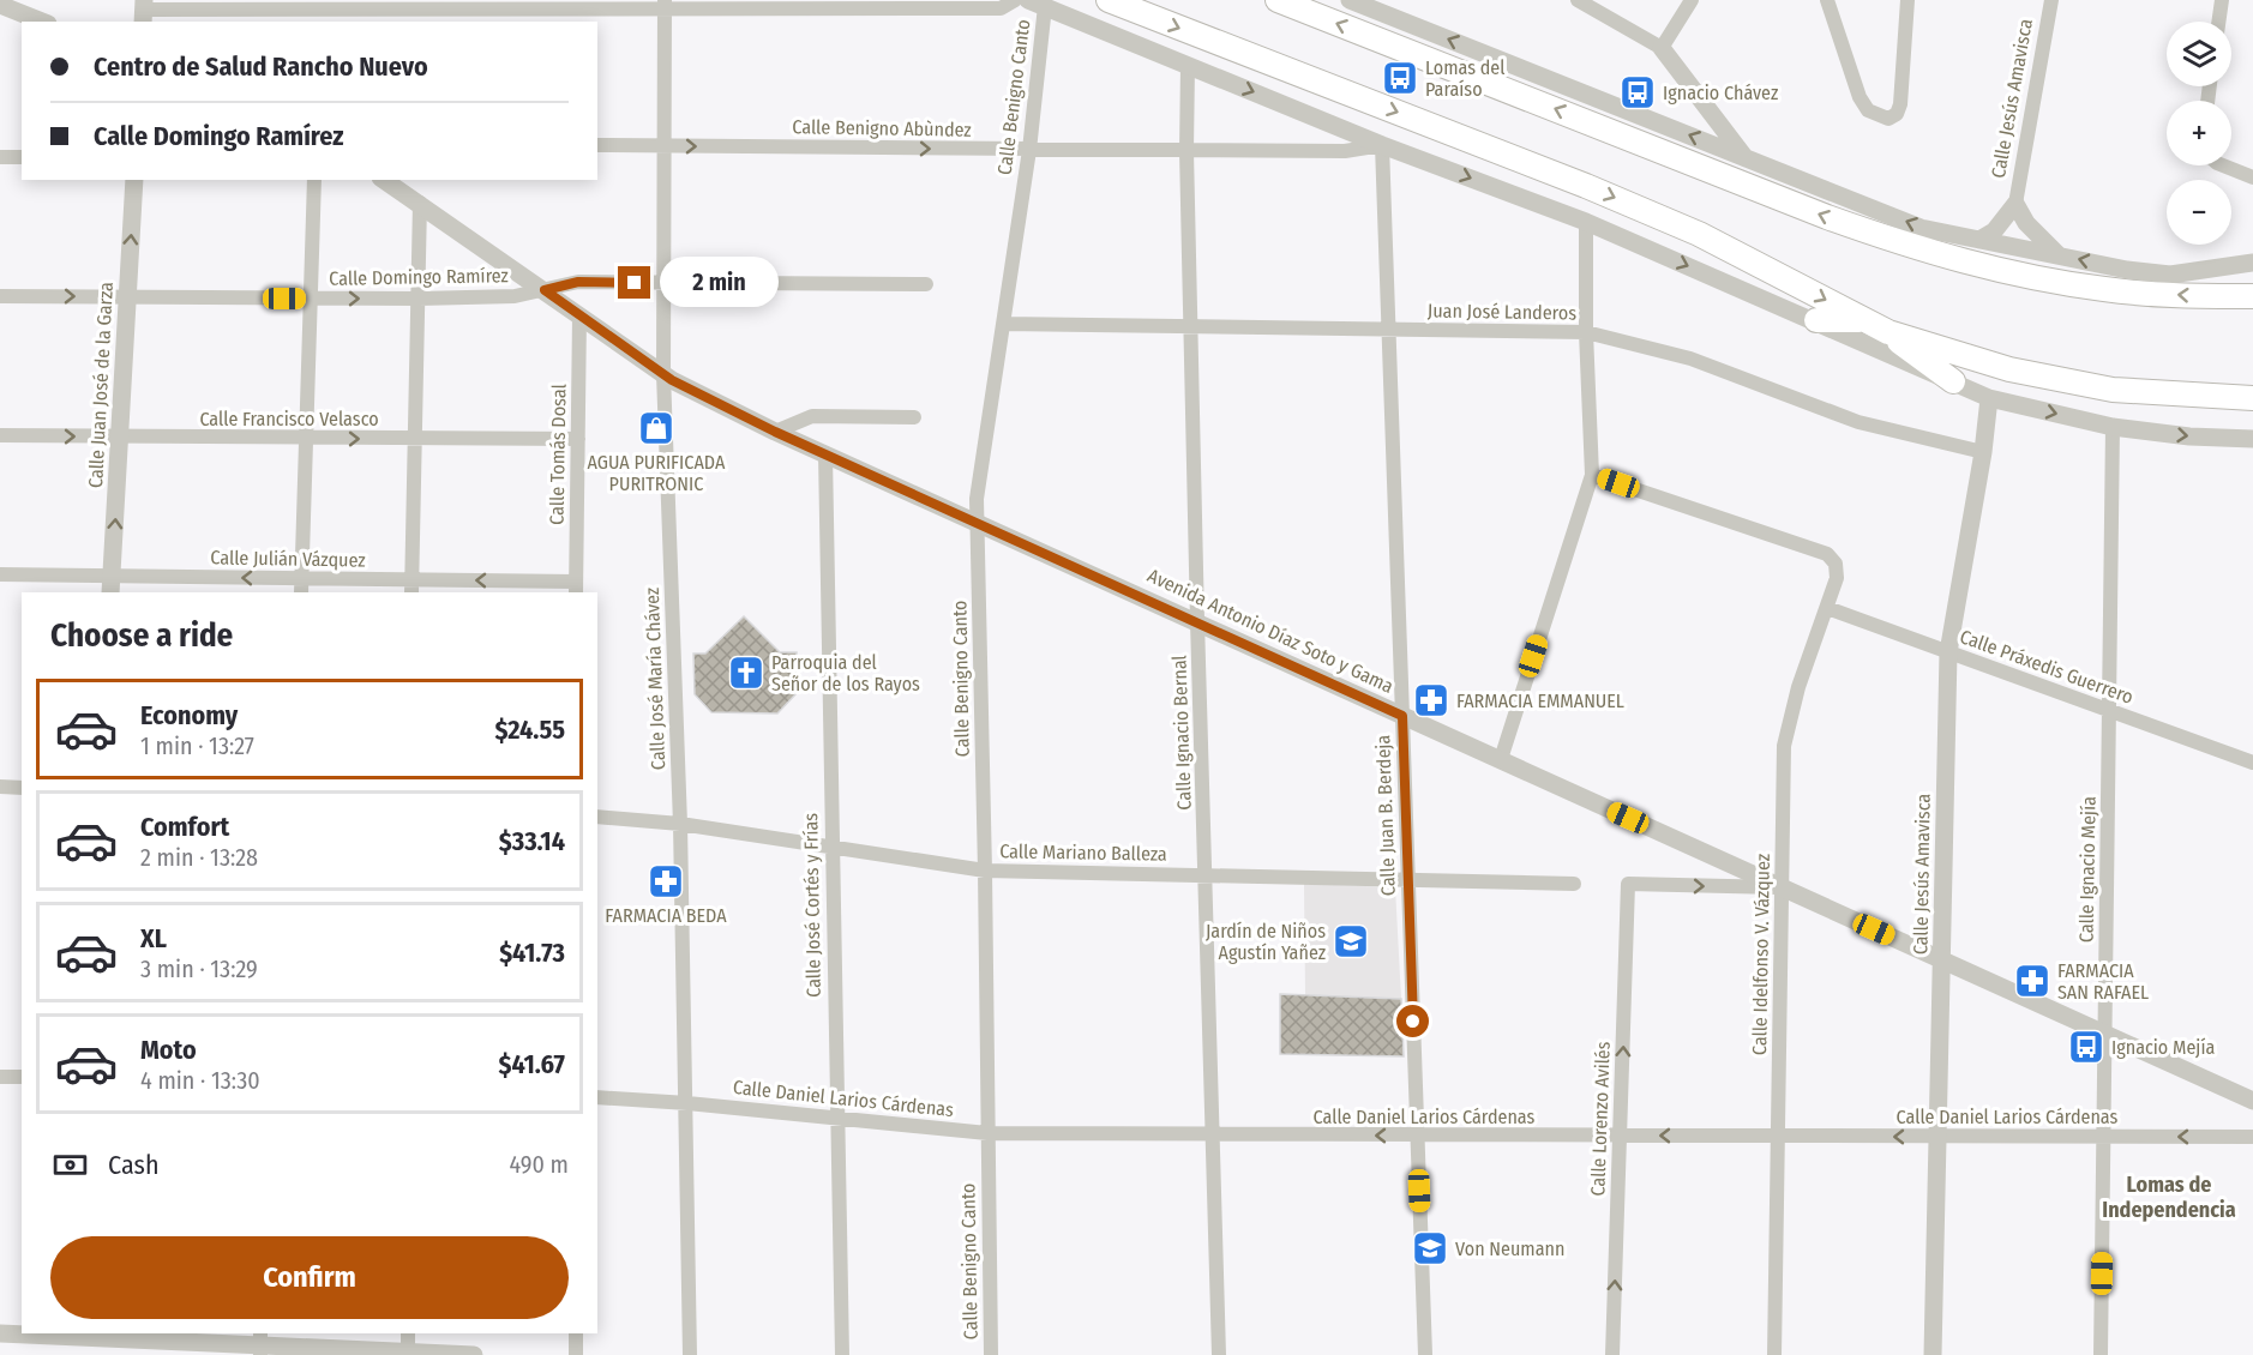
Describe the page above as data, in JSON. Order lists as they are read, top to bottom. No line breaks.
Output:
{"streets":{"street":["Calle Benigno Canto","Calle Jesús Amavisca","Calle Benigno Abùndez","Calle Domingo Ramírez","Juan José Landeros","Calle Juan José de la Garza","Calle Francisco Velasco","Calle Tomás Dosal","Calle Julián Vázquez","Avenida Antonio Díaz Soto y Gama","Calle Práxedis Guerrero","Calle José María Chávez","Calle Ignacio Bernal","Calle Juan B. Berdeja","Calle Mariano Balleza","Calle Ignacio Mejía","Calle José Cortés y Frías","Calle Idelfonso V. Vázquez","Calle Daniel Larios Cárdenas","Calle Lorenzo Avilés"]},"crossings":[["Calle Benigno Canto","Calle Benigno Abùndez"],["Calle Benigno Canto","Juan José Landeros"],["Calle Benigno Canto","Avenida Antonio Díaz Soto y Gama"],["Calle Benigno Canto","Calle Mariano Balleza"],["Calle Benigno Canto","Calle Daniel Larios Cárdenas"],["Calle Jesús Amavisca","Juan José Landeros"],["Calle Jesús Amavisca","Avenida Antonio Díaz Soto y Gama"],["Calle Jesús Amavisca","Calle Práxedis Guerrero"],["Calle Jesús Amavisca","Calle Daniel Larios Cárdenas"],["Calle Benigno Abùndez","Calle José María Chávez"],["Calle Benigno Abùndez","Calle Ignacio Bernal"],["Calle Benigno Abùndez","Calle Juan B. Berdeja"],["Calle Domingo Ramírez","Calle Juan José de la Garza"],["Calle Domingo Ramírez","Avenida Antonio Díaz Soto y Gama"],["Calle Domingo Ramírez","Calle José María Chávez"],["Juan José Landeros","Calle Ignacio Bernal"],["Juan José Landeros","Calle Juan B. Berdeja"],["Calle Juan José de la Garza","Calle Francisco Velasco"],["Calle Juan José de la Garza","Calle Julián Vázquez"],["Calle Francisco Velasco","Calle Tomás Dosal"],["Calle Tomás Dosal","Calle Julián Vázquez"],["Calle Tomás Dosal","Avenida Antonio Díaz Soto y Gama"],["Avenida Antonio Díaz Soto y Gama","Calle José María Chávez"],["Avenida Antonio Díaz Soto y Gama","Calle Ignacio Bernal"],["Avenida Antonio Díaz Soto y Gama","Calle Juan B. Berdeja"],["Avenida Antonio Díaz Soto y Gama","Calle Ignacio Mejía"],["Avenida Antonio Díaz Soto y Gama","Calle José Cortés y Frías"],["Avenida Antonio Díaz Soto y Gama","Calle Idelfonso V. Vázquez"],["Avenida Antonio Díaz Soto y Gama","Calle Lorenzo Avilés"],["Calle Práxedis Guerrero","Calle Ignacio Mejía"],["Calle Práxedis Guerrero","Calle Idelfonso V. Vázquez"],["Calle José María Chávez","Calle Mariano Balleza"],["Calle José María Chávez","Calle Daniel Larios Cárdenas"],["Calle Ignacio Bernal","Calle Mariano Balleza"],["Calle Ignacio Bernal","Calle Daniel Larios Cárdenas"],["Calle Juan B. Berdeja","Calle Mariano Balleza"],["Calle Juan B. Berdeja","Calle Daniel Larios Cárdenas"],["Calle Mariano Balleza","Calle José Cortés y Frías"],["Calle Ignacio Mejía","Calle Daniel Larios Cárdenas"],["Calle José Cortés y Frías","Calle Daniel Larios Cárdenas"],["Calle Idelfonso V. Vázquez","Calle Daniel Larios Cárdenas"],["Calle Idelfonso V. Vázquez","Calle Lorenzo Avilés"],["Calle Daniel Larios Cárdenas","Calle Lorenzo Avilés"]],"one_way":["Calle Benigno Abùndez","Calle Juan José de la Garza","Calle Francisco Velasco","Calle Julián Vázquez","Calle Daniel Larios Cárdenas"],"districts":["Lomas de Independencia"],"places":{"bus stop":["Lomas del Paraíso","Ignacio Chávez","Ignacio Mejía"],"shop":["AGUA PURIFICADA PURITRONIC"],"church":["Parroquia del Señor de los Rayos"],"pharmacy":["FARMACIA EMMANUEL","FARMACIA BEDA","FARMACIA SAN RAFAEL"],"school or university":["Jardín de Niños Agustín Yañez","Von Neumann"]},"page":{"map_buttons":["+","−"],"banner":["Centro de Salud Rancho Nuevo","Calle Domingo Ramírez"],"bubble":"2 min","heading":"Choose a ride","list":[{"name":"Economy","note":"1 min · 13:27","value":"$24.55"},{"name":"Comfort","note":"2 min · 13:28","value":"$33.14"},{"name":"XL","note":"3 min · 13:29","value":"$41.73"},{"name":"Moto","note":"4 min · 13:30","value":"$41.67"}],"pay":["Cash","490 m"],"buttons":"Confirm"}}
